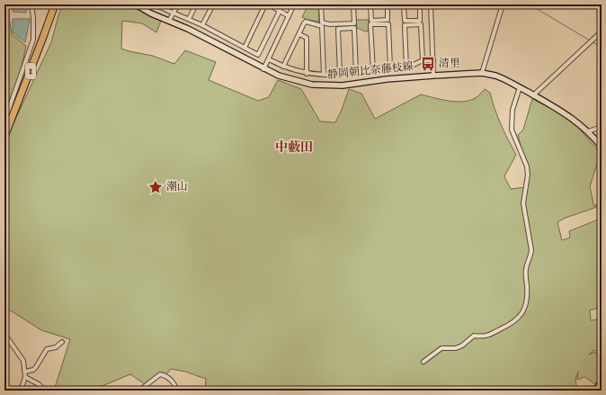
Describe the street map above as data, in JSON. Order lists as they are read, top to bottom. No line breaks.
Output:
{"streets":{"highway":["1"],"main road":["静岡朝比奈藤枝線"]},"districts":["中藪田"],"places":{"bus stop":["清里"],"place":["潮山"]}}
